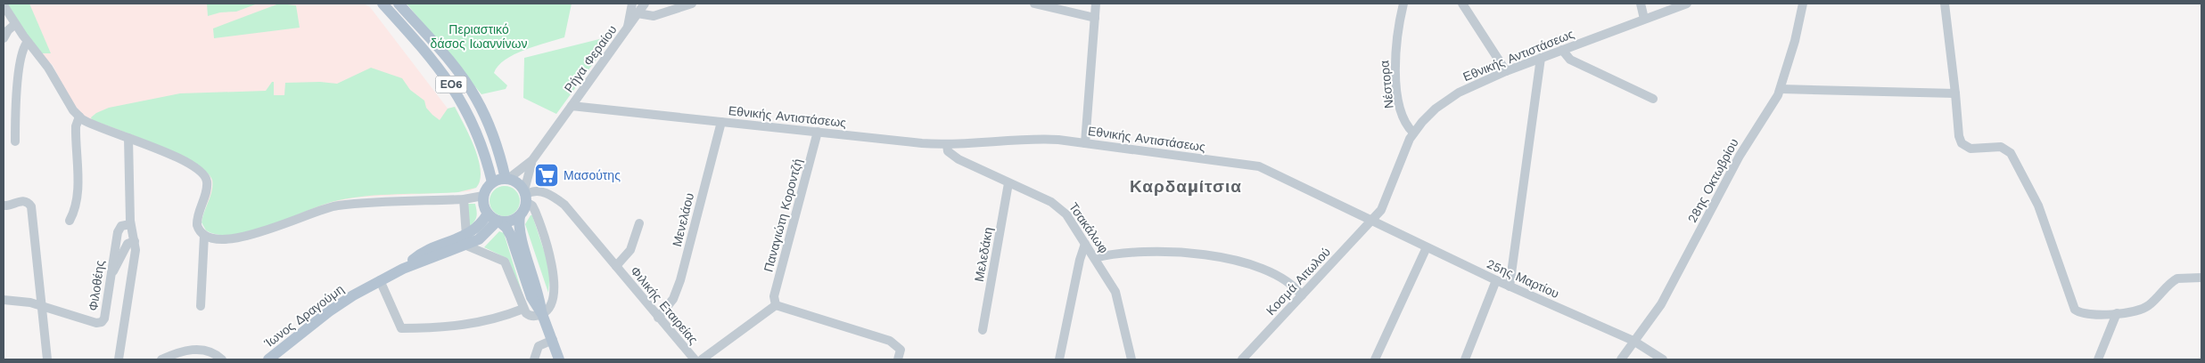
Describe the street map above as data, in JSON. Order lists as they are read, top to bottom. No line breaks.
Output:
{"streets":{"main road":["ΕΟ6","Ίωνος Δραγούμη"],"street":["Εθνικής Αντιστάσεως","Ρήγα Φεραίου","Νέστορα","28ης Οκτωβρίου","Παναγιώτη Κοροντζή","Μενελάου","Τσακάλωφ","Μελεδάκη","25ης Μαρτίου","Κοσμά Αιτωλού","Φιλοθέης","Φιλικής Εταιρείας"]},"crossings":[["Εθνικής Αντιστάσεως","Ρήγα Φεραίου"],["Εθνικής Αντιστάσεως","Νέστορα"],["Εθνικής Αντιστάσεως","Παναγιώτη Κοροντζή"],["Εθνικής Αντιστάσεως","Μενελάου"],["Εθνικής Αντιστάσεως","Τσακάλωφ"],["Εθνικής Αντιστάσεως","25ης Μαρτίου"],["Εθνικής Αντιστάσεως","Κοσμά Αιτωλού"],["ΕΟ6","Φιλικής Εταιρείας"],["28ης Οκτωβρίου","25ης Μαρτίου"],["Μενελάου","Φιλικής Εταιρείας"],["Τσακάλωφ","Μελεδάκη"],["25ης Μαρτίου","Κοσμά Αιτωλού"]],"districts":["Καρδαμίτσια"],"parks":["Περιαστικό δάσος Ιωαννίνων"],"places":{"supermarket":["Μασούτης"]}}
